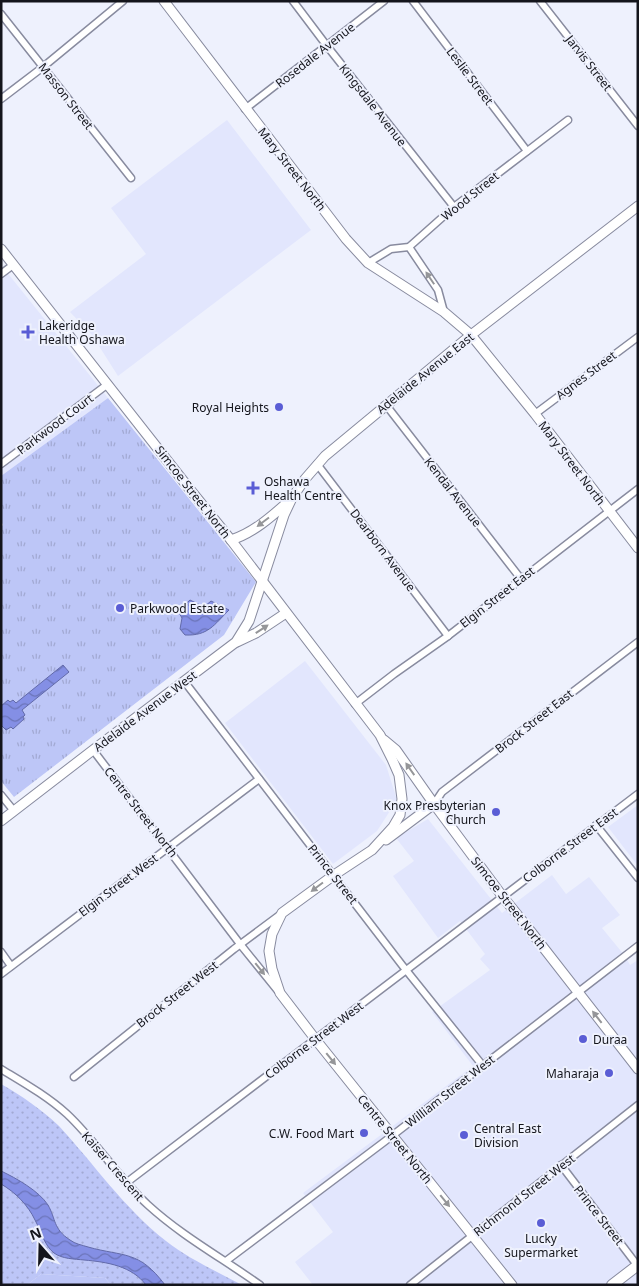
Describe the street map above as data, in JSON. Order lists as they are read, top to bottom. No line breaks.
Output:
{"streets":{"main road":["Mary Street North","Adelaide Avenue East","Simcoe Street North","Adelaide Avenue West","Centre Street North","Brock Street West"],"street":["Rosedale Avenue","Jarvis Street","Leslie Street","Masson Street","Kingsdale Avenue","Wood Street","Agnes Street","Parkwood Court","Kendal Avenue","Dearborn Avenue","Elgin Street East","Brock Street East","Colborne Street East","Prince Street","Elgin Street West","Colborne Street West","William Street West","Kaiser Crescent","Richmond Street West"]},"crossings":[["Rosedale Avenue","Kingsdale Avenue"],["Rosedale Avenue","Mary Street North"],["Leslie Street","Wood Street"],["Kingsdale Avenue","Wood Street"],["Mary Street North","Wood Street"],["Mary Street North","Adelaide Avenue East"],["Mary Street North","Agnes Street"],["Mary Street North","Elgin Street East"],["Adelaide Avenue East","Simcoe Street North"],["Adelaide Avenue East","Kendal Avenue"],["Adelaide Avenue East","Dearborn Avenue"],["Adelaide Avenue East","Adelaide Avenue West"],["Parkwood Court","Simcoe Street North"],["Simcoe Street North","Elgin Street East"],["Simcoe Street North","Adelaide Avenue West"],["Simcoe Street North","Brock Street East"],["Simcoe Street North","Colborne Street East"],["Simcoe Street North","Brock Street West"],["Simcoe Street North","Colborne Street West"],["Simcoe Street North","William Street West"],["Kendal Avenue","Elgin Street East"],["Dearborn Avenue","Elgin Street East"],["Adelaide Avenue West","Centre Street North"],["Adelaide Avenue West","Prince Street"],["Centre Street North","Elgin Street West"],["Centre Street North","Brock Street West"],["Centre Street North","Colborne Street West"],["Centre Street North","William Street West"],["Centre Street North","Richmond Street West"],["Colborne Street East","Colborne Street West"],["Prince Street","Elgin Street West"],["Prince Street","Brock Street West"],["Prince Street","Colborne Street West"],["Prince Street","William Street West"],["Prince Street","Richmond Street West"],["Colborne Street West","Kaiser Crescent"],["William Street West","Kaiser Crescent"]],"one_way":["Centre Street North"],"places":{"health":["Lakeridge Health Oshawa","Oshawa Health Centre"],"other":["Royal Heights","Parkwood Estate","Knox Presbyterian Church","Duraa","Maharaja","C.W. Food Mart","Central East Division","Lucky Supermarket"]},"north":"top"}
